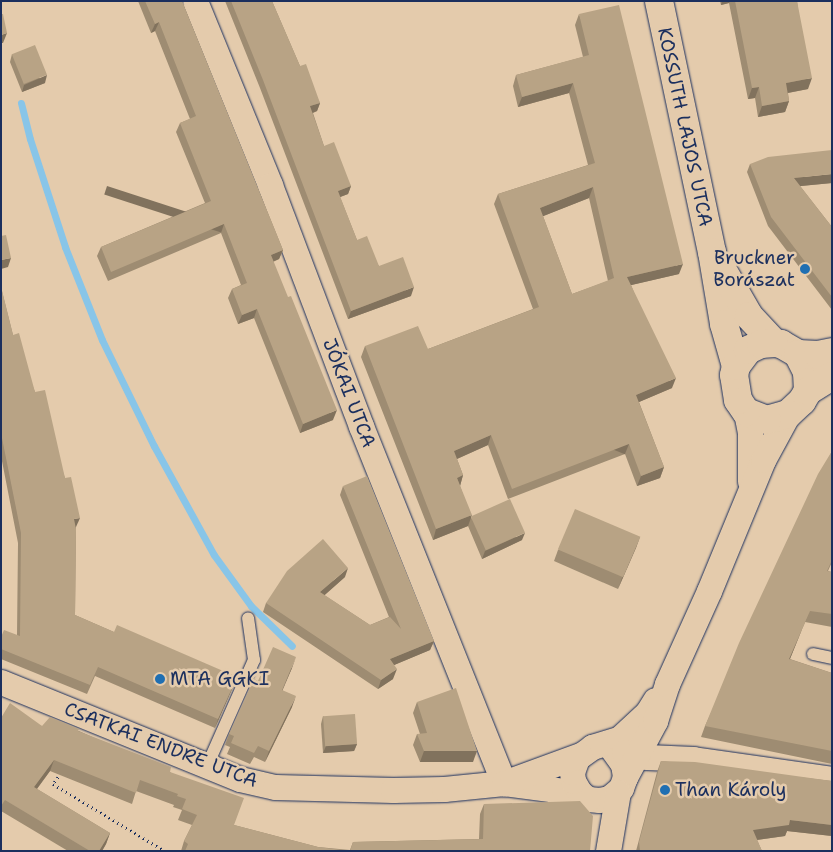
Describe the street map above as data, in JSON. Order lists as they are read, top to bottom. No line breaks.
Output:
{"streets":{"street":["KOSSUTH LAJOS UTCA","JÓKAI UTCA","CSATKAI ENDRE UTCA"]},"crossings":[["JÓKAI UTCA","CSATKAI ENDRE UTCA"]],"places":["Bruckner Borászat","MTA GGKI","Than Károly"]}
